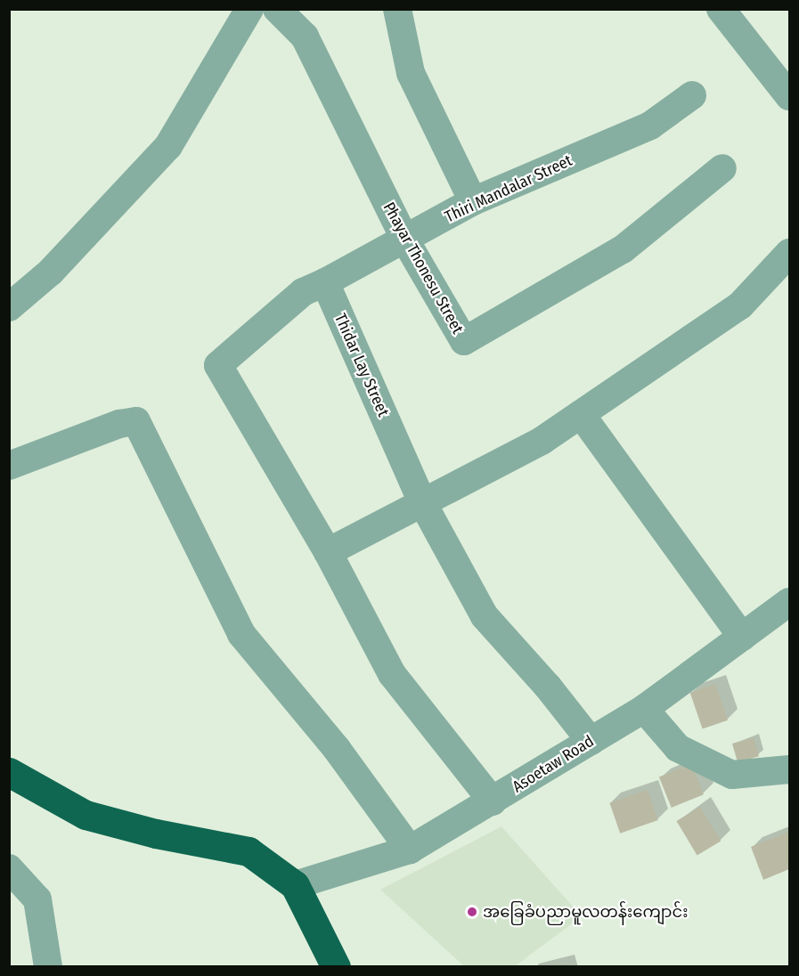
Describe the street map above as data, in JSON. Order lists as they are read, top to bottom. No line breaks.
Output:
{"streets":{"street":["Thiri Mandalar Street","Phayar Thonesu Street","Thidar Lay Street","Asoetaw Road"]},"crossings":[["Thiri Mandalar Street","Phayar Thonesu Street"],["Thiri Mandalar Street","Thidar Lay Street"],["Thidar Lay Street","Asoetaw Road"]],"places":["အခြေခံပညာမူလတန်းကျောင်း"]}
